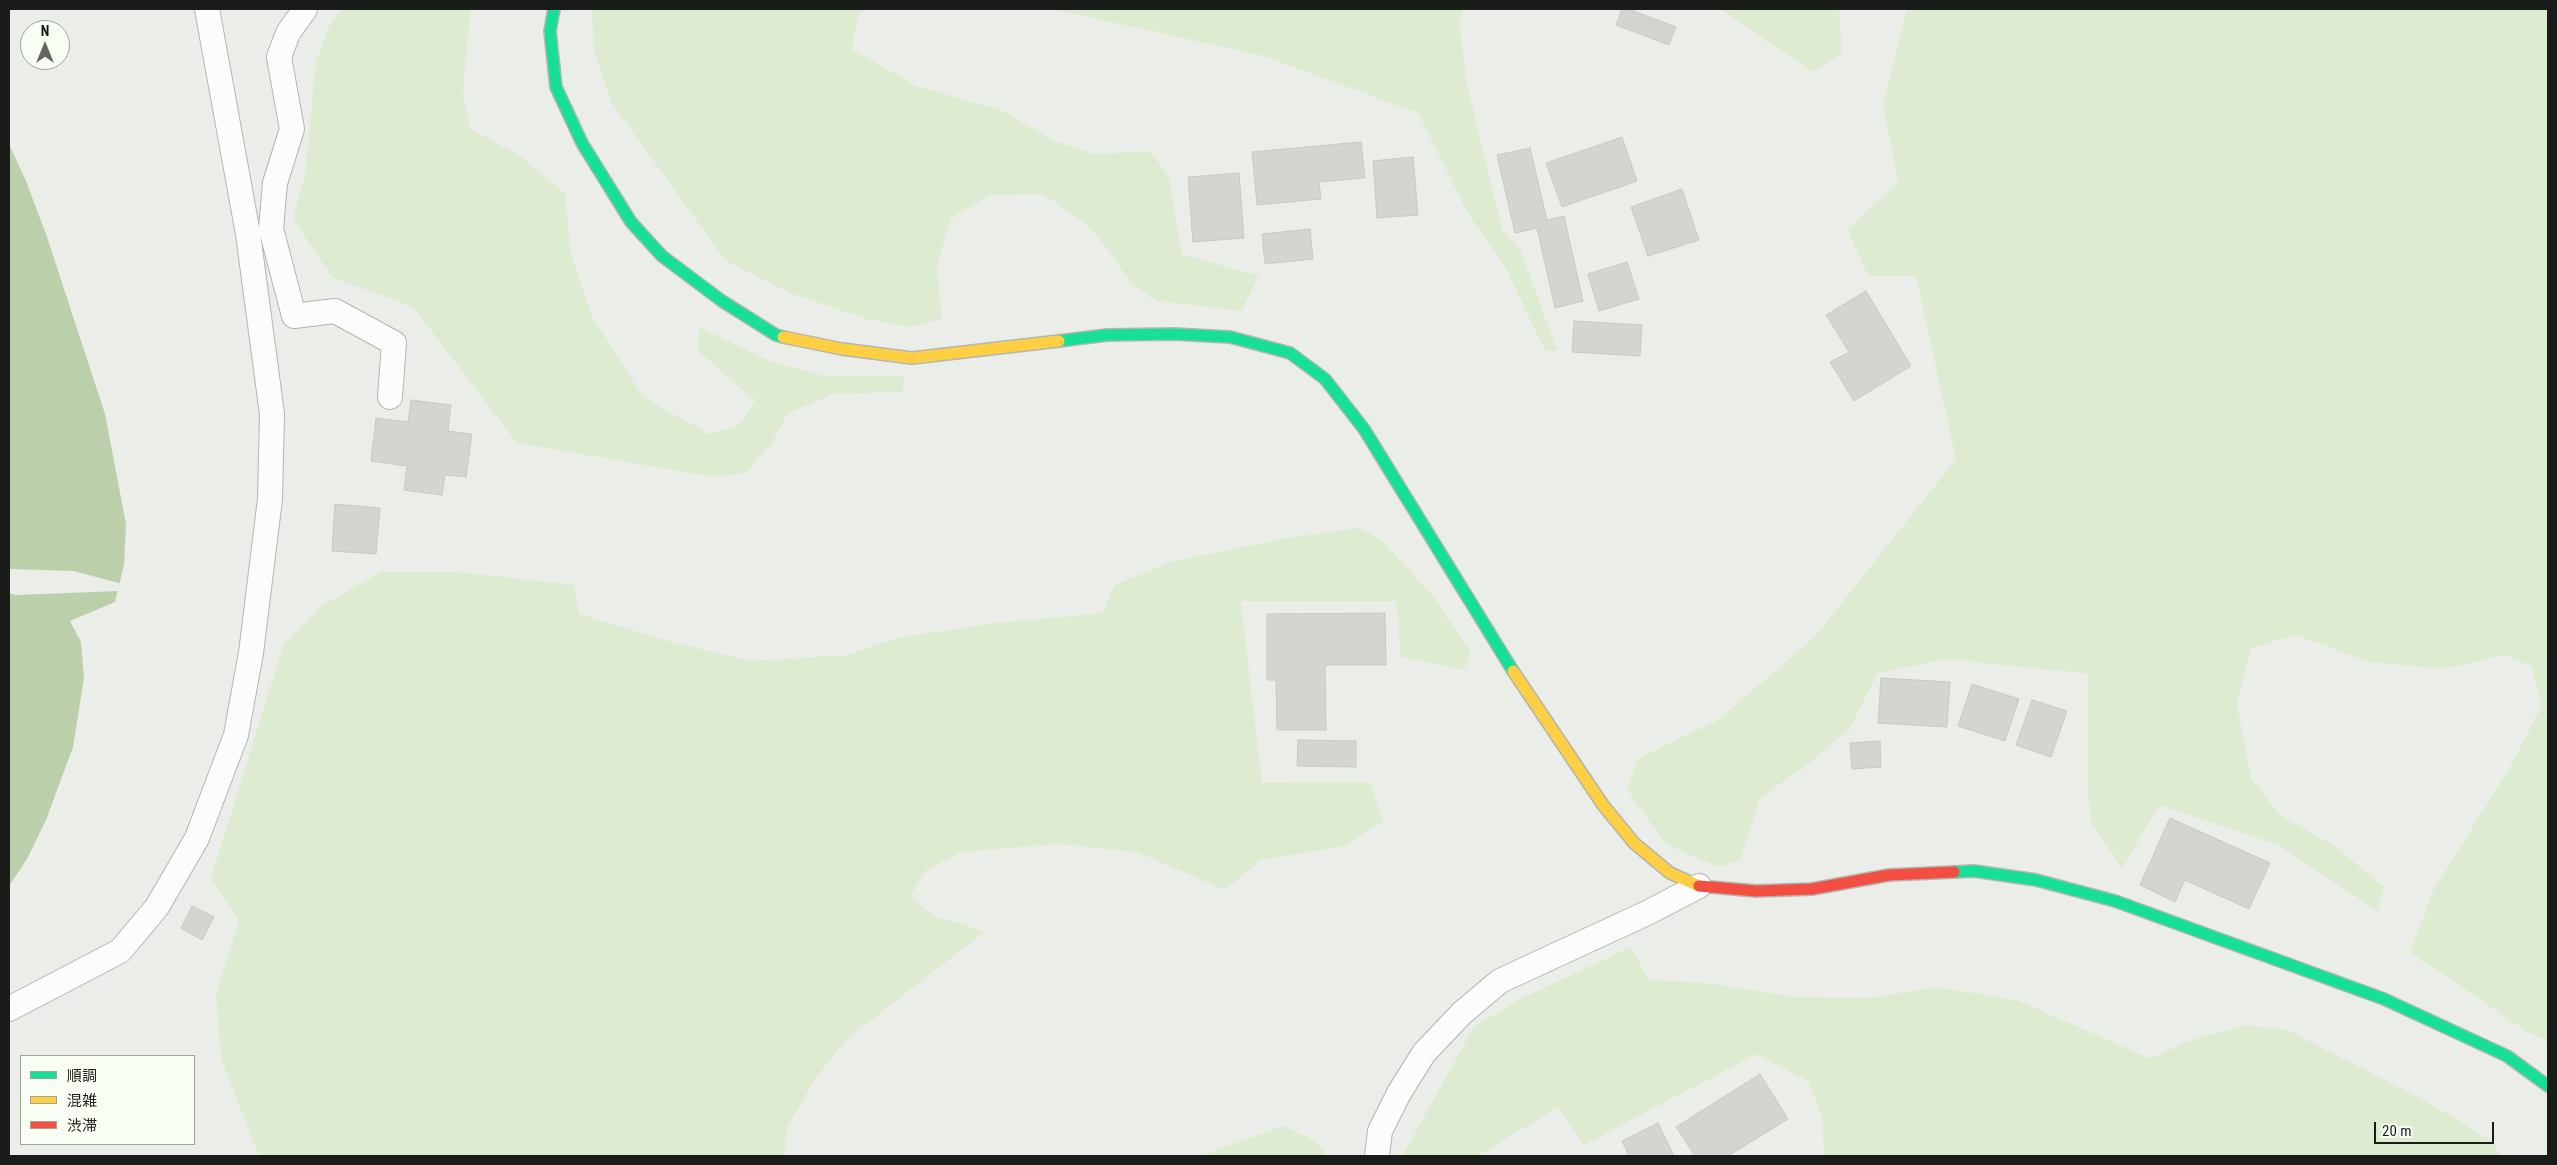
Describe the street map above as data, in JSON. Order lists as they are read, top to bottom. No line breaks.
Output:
{"legend":["順調","混雑","渋滞"],"scale_bar":"20 m","north":"top"}
